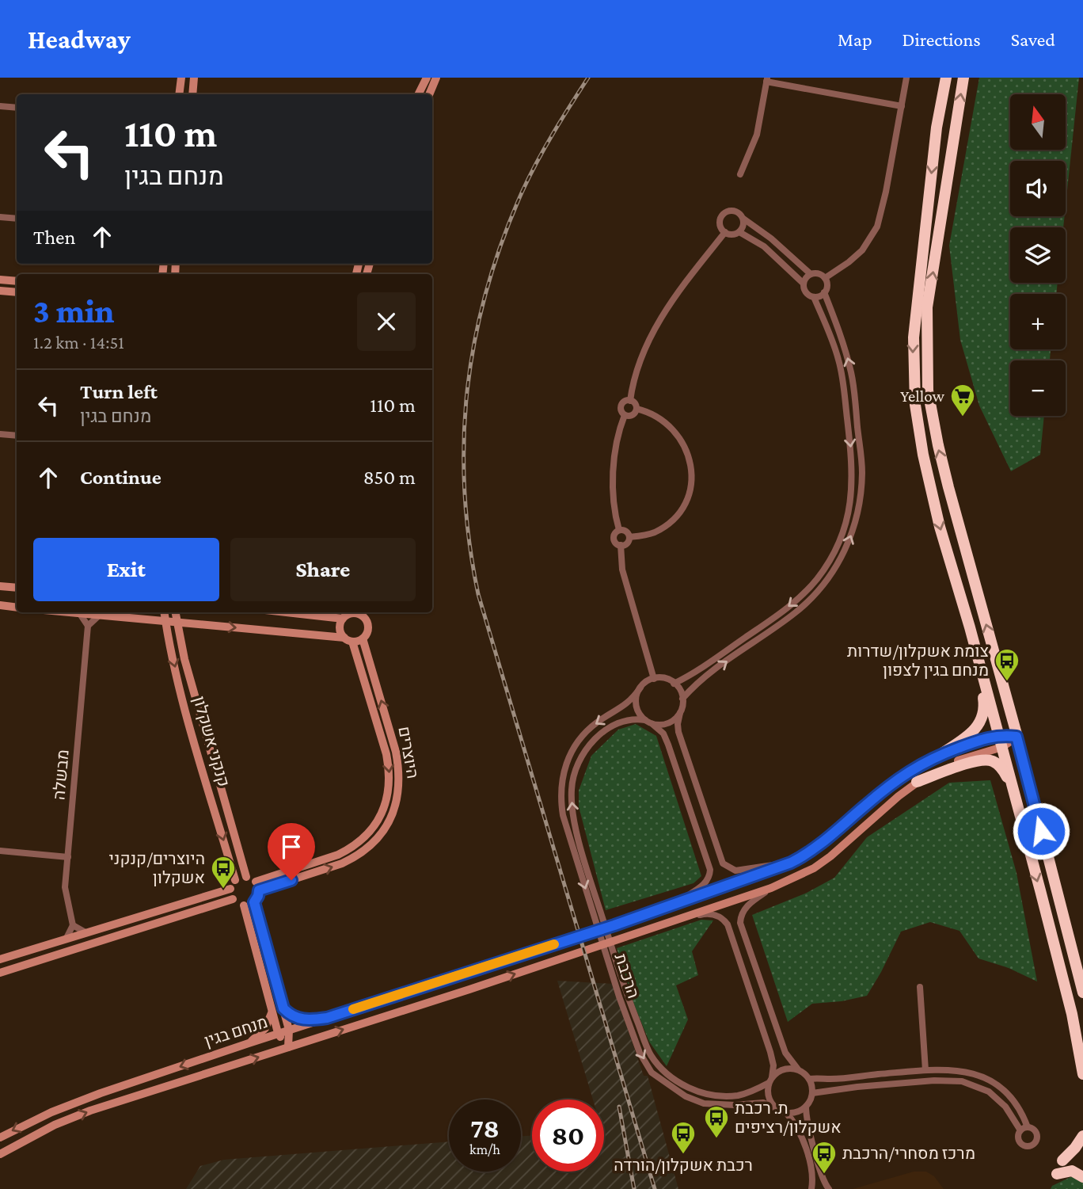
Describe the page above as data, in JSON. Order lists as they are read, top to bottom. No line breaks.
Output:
{"streets":{"street":["קנקני אשקלון","היוצרים","מבשלה","הרכבת","מנחם בגין"]},"crossings":[["קנקני אשקלון","היוצרים"]],"places":{"supermarket":["Yellow"],"bus stop":["צומת אשקלון/שדרות מנחם בגין לצפון","היוצרים/קנקני אשקלון","ת. רכבת אשקלון/רציפים","רכבת אשקלון/הורדה","מרכז מסחרי/הרכבת"]},"north":"top","page":{"header":"Headway","nav":["Map","Directions","Saved"],"map_buttons":["+","−"],"turn":["110 m","מנחם בגין"],"then":"Then","heading":["3 min","1.2 km · 14:51"],"list":[{"name":"Turn left","note":"מנחם בגין","value":"110 m"},{"name":"Continue","value":"850 m"}],"buttons":["Exit","Share"],"speed":"78 km/h","limit":"80"}}
